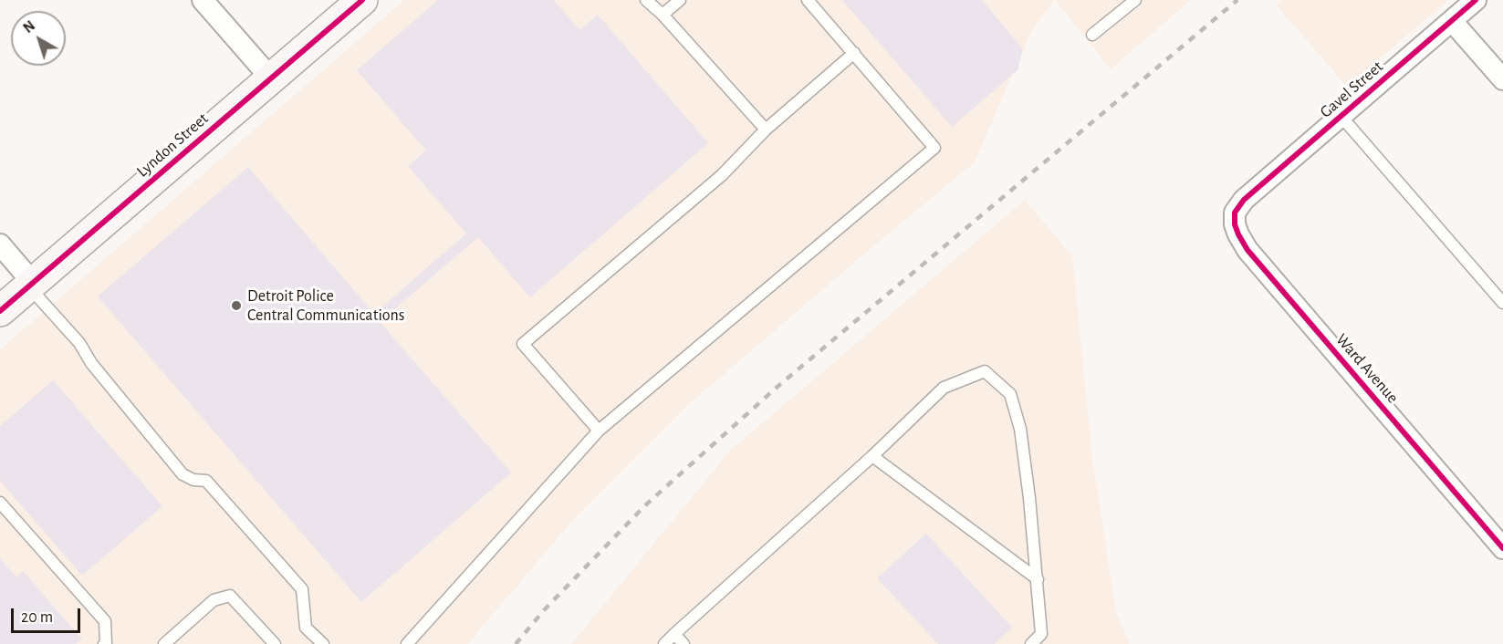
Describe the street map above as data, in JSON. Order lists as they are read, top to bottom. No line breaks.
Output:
{"streets":{"street":["Gavel Street","Lyndon Street","Ward Avenue"]},"crossings":[["Gavel Street","Ward Avenue"]],"places":["Detroit Police Central Communications"],"scale_bar":"20 m","north":"top left"}
